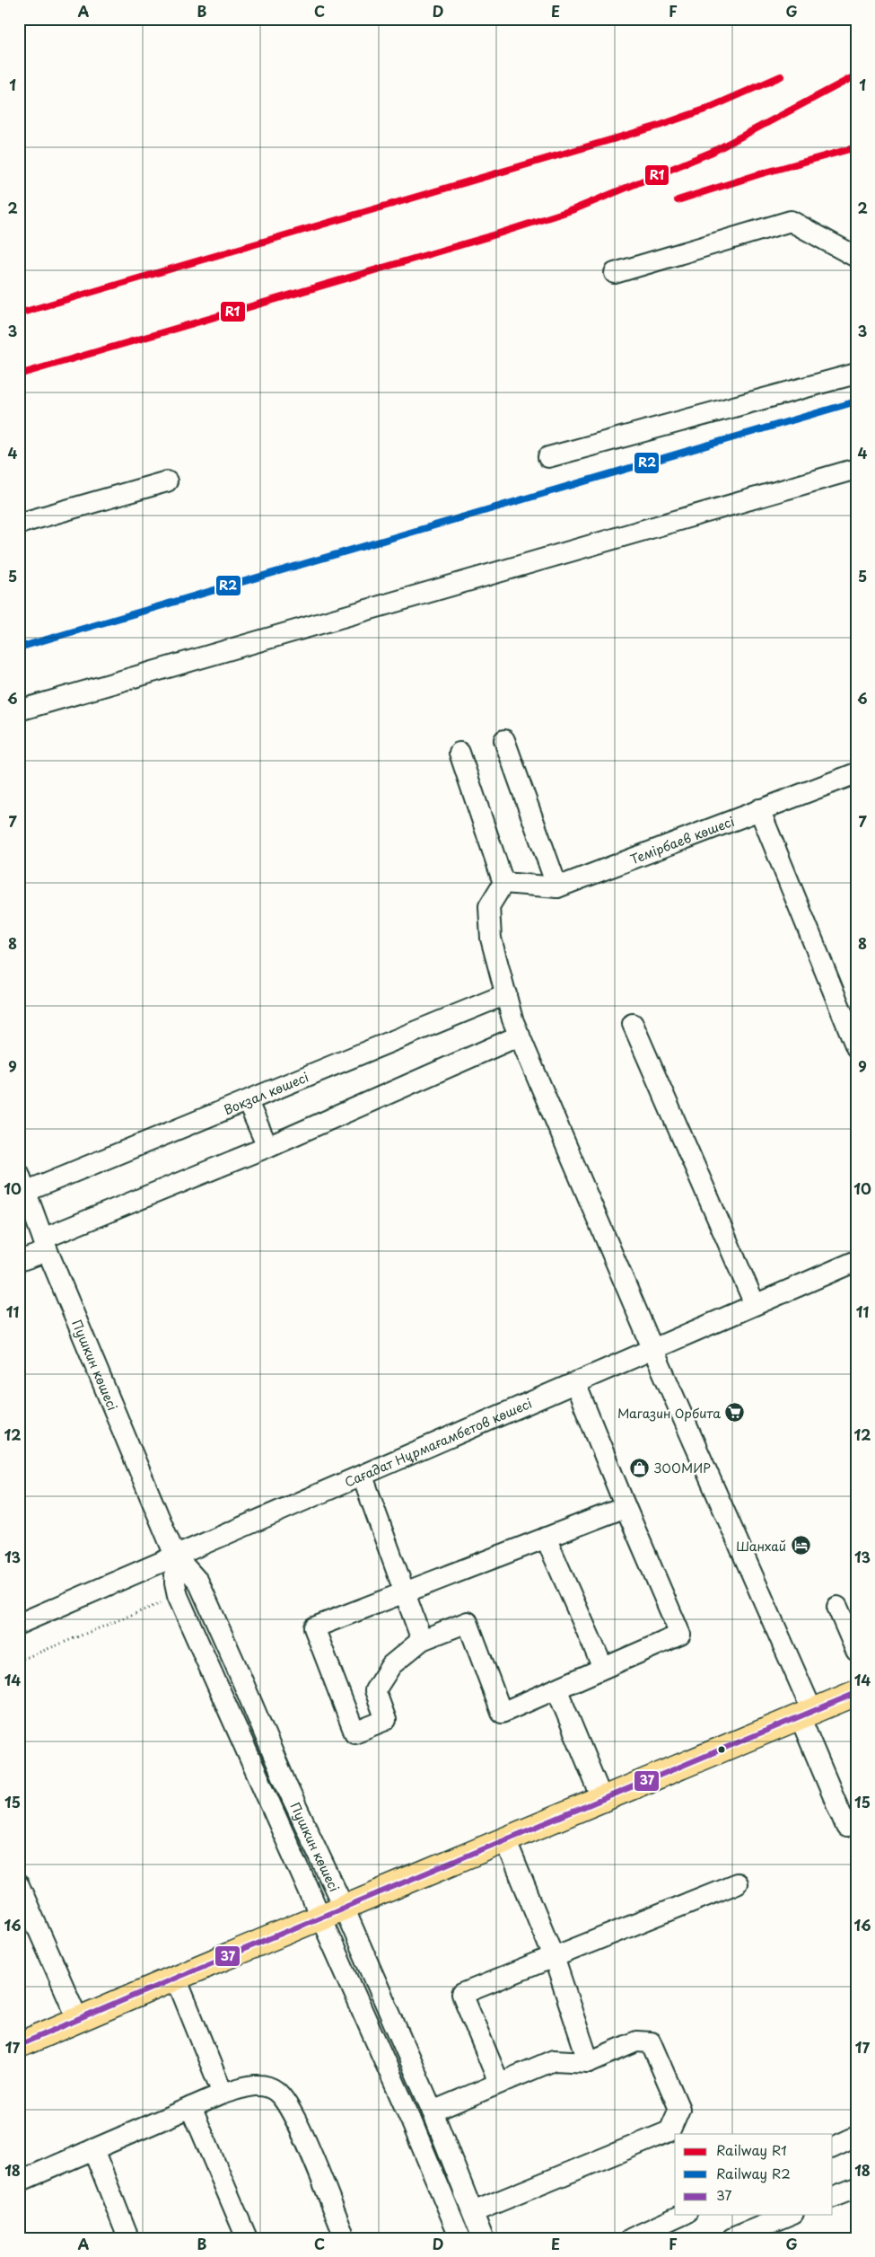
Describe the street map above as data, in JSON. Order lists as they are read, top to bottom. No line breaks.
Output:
{"streets":{"street":["Темірбаев көшесі","Вокзал көшесі","Пушкин көшесі","Сағадат Нұрмағамбетов көшесі"]},"crossings":[["Вокзал көшесі","Пушкин көшесі"],["Пушкин көшесі","Сағадат Нұрмағамбетов көшесі"]],"places":{"supermarket":["Магазин Орбита"],"shop":["ЗООМИР"],"hotel":["Шанхай"]},"lines":["rail line R1","rail line R2","transit line 37"],"legend":["Railway R1","Railway R2","37"],"grid":{"columns":["A","B","C","D","E","F","G"],"rows":["1","2","3","4","5","6","7","8","9","10","11","12","13","14","15","16","17","18"]}}
